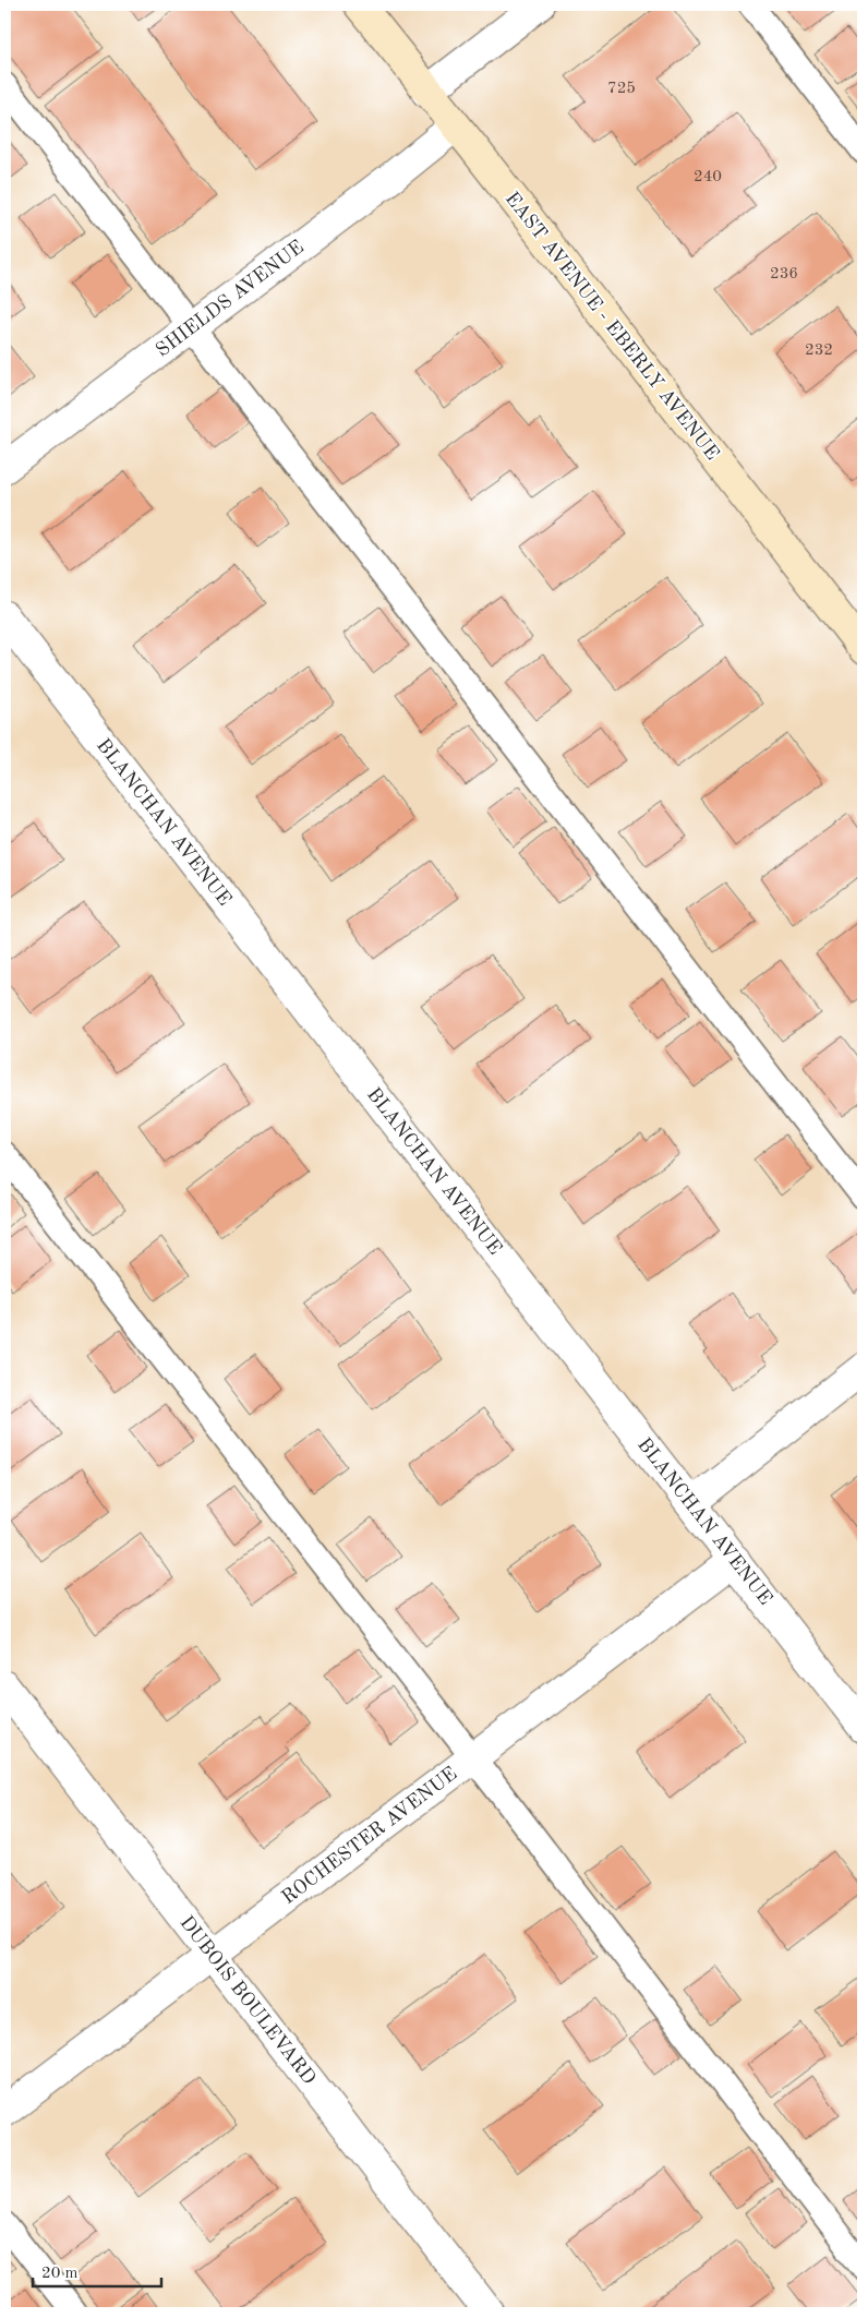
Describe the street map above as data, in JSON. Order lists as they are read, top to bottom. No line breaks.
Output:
{"streets":{"main road":["EAST AVENUE - EBERLY AVENUE"],"street":["SHIELDS AVENUE","BLANCHAN AVENUE","ROCHESTER AVENUE","DUBOIS BOULEVARD"]},"crossings":[["SHIELDS AVENUE","EAST AVENUE - EBERLY AVENUE"],["BLANCHAN AVENUE","ROCHESTER AVENUE"],["ROCHESTER AVENUE","DUBOIS BOULEVARD"]],"house_numbers":["725","240","236","232"],"scale_bar":"20 m"}
